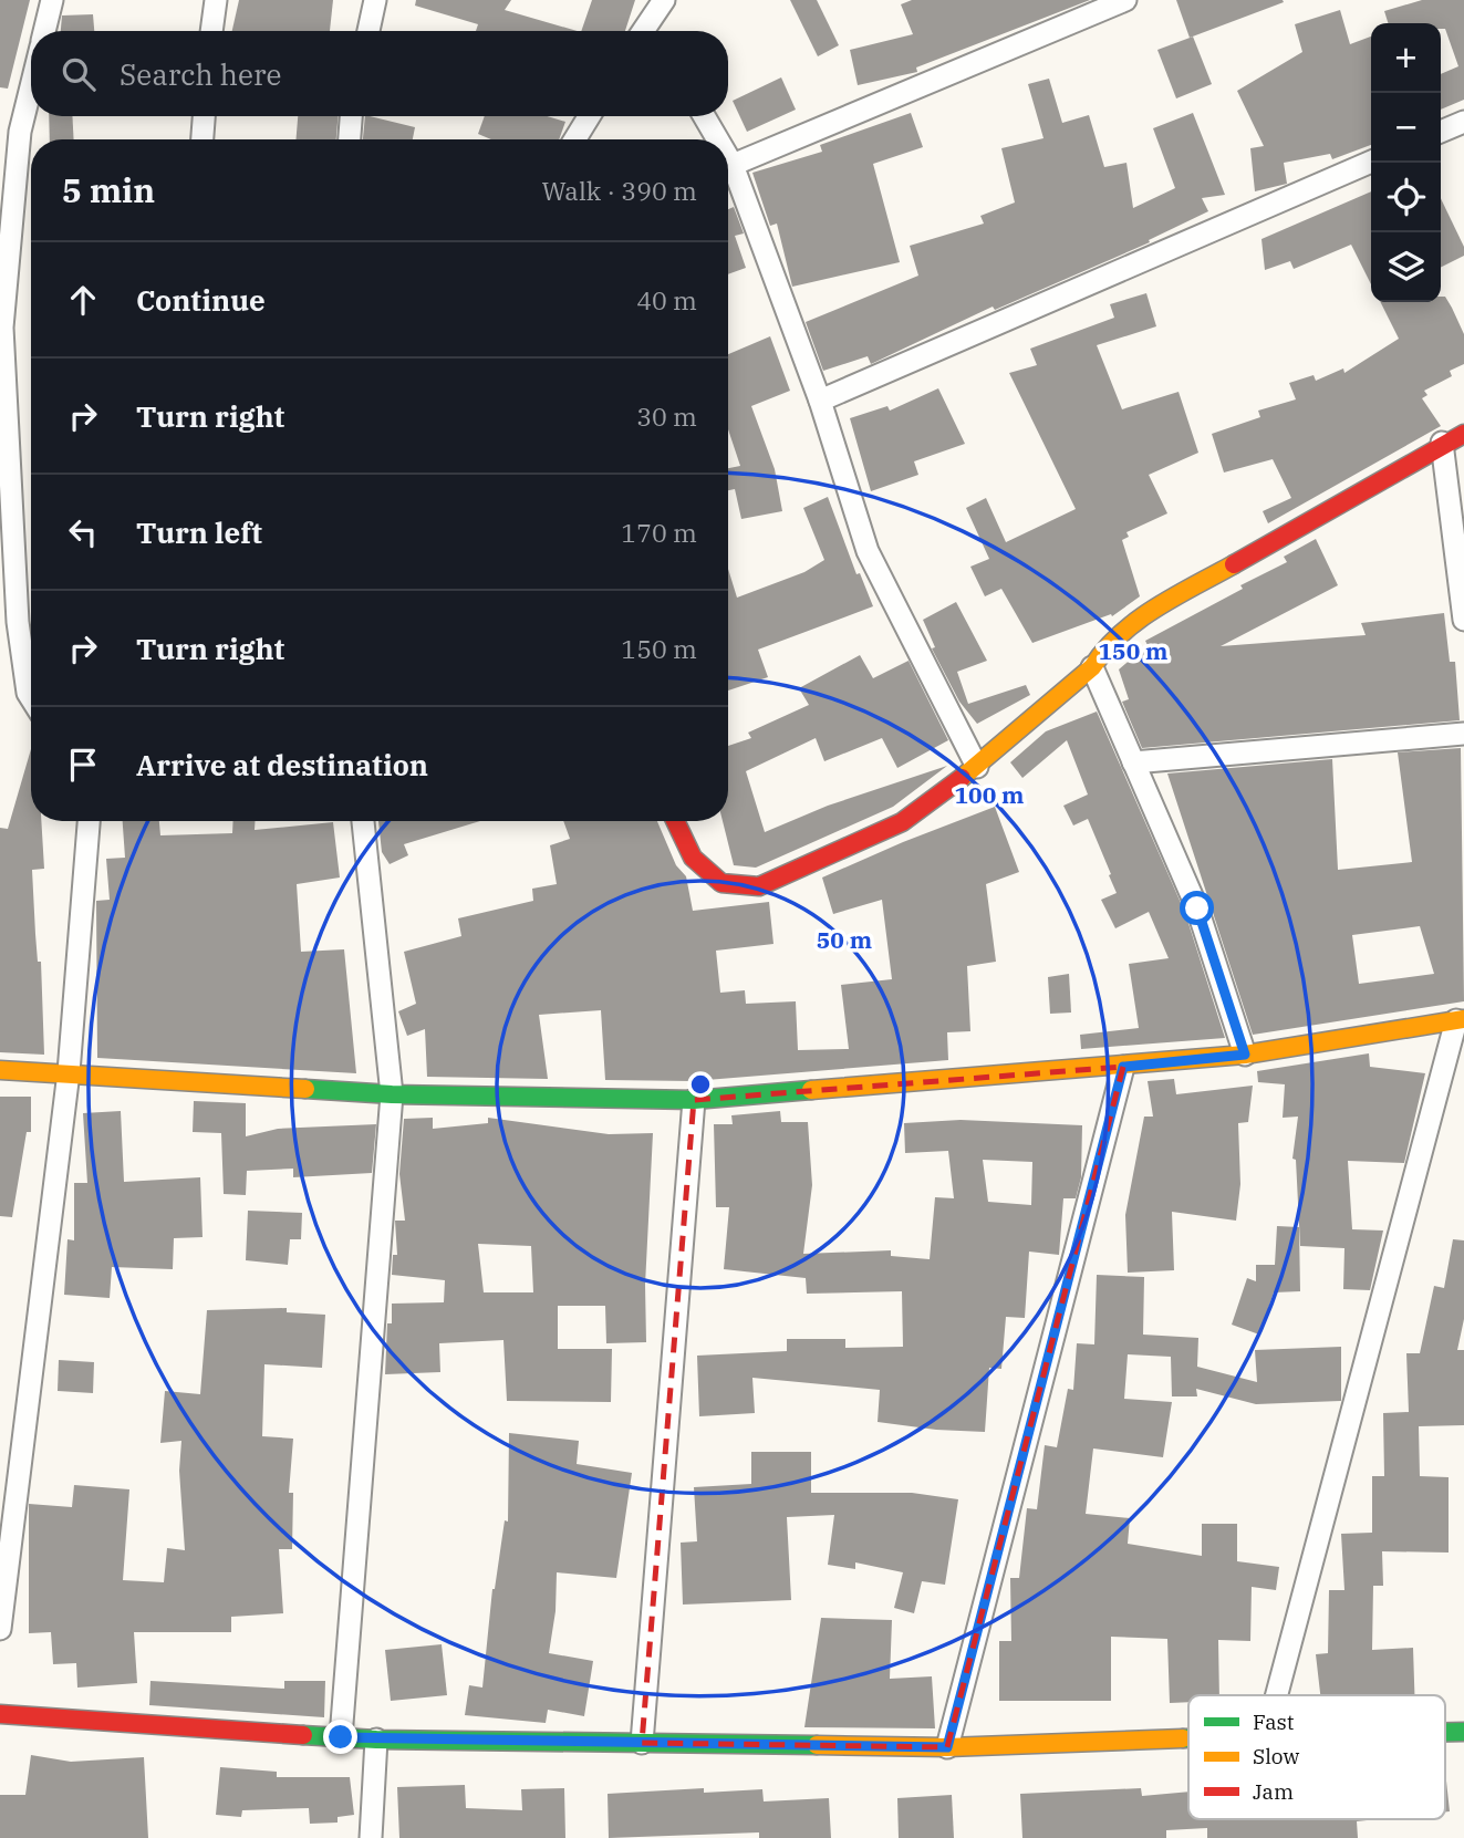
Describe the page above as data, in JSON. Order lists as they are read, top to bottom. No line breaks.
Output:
{"legend":["Fast","Slow","Jam"],"page":{"map_buttons":["+","−"],"search":"Search here","heading":["5 min","Walk · 390 m"],"list":[["Continue","40 m"],["Turn right","30 m"],["Turn left","170 m"],["Turn right","150 m"],"Arrive at destination"]},"rings":["150 m","100 m","50 m"]}
